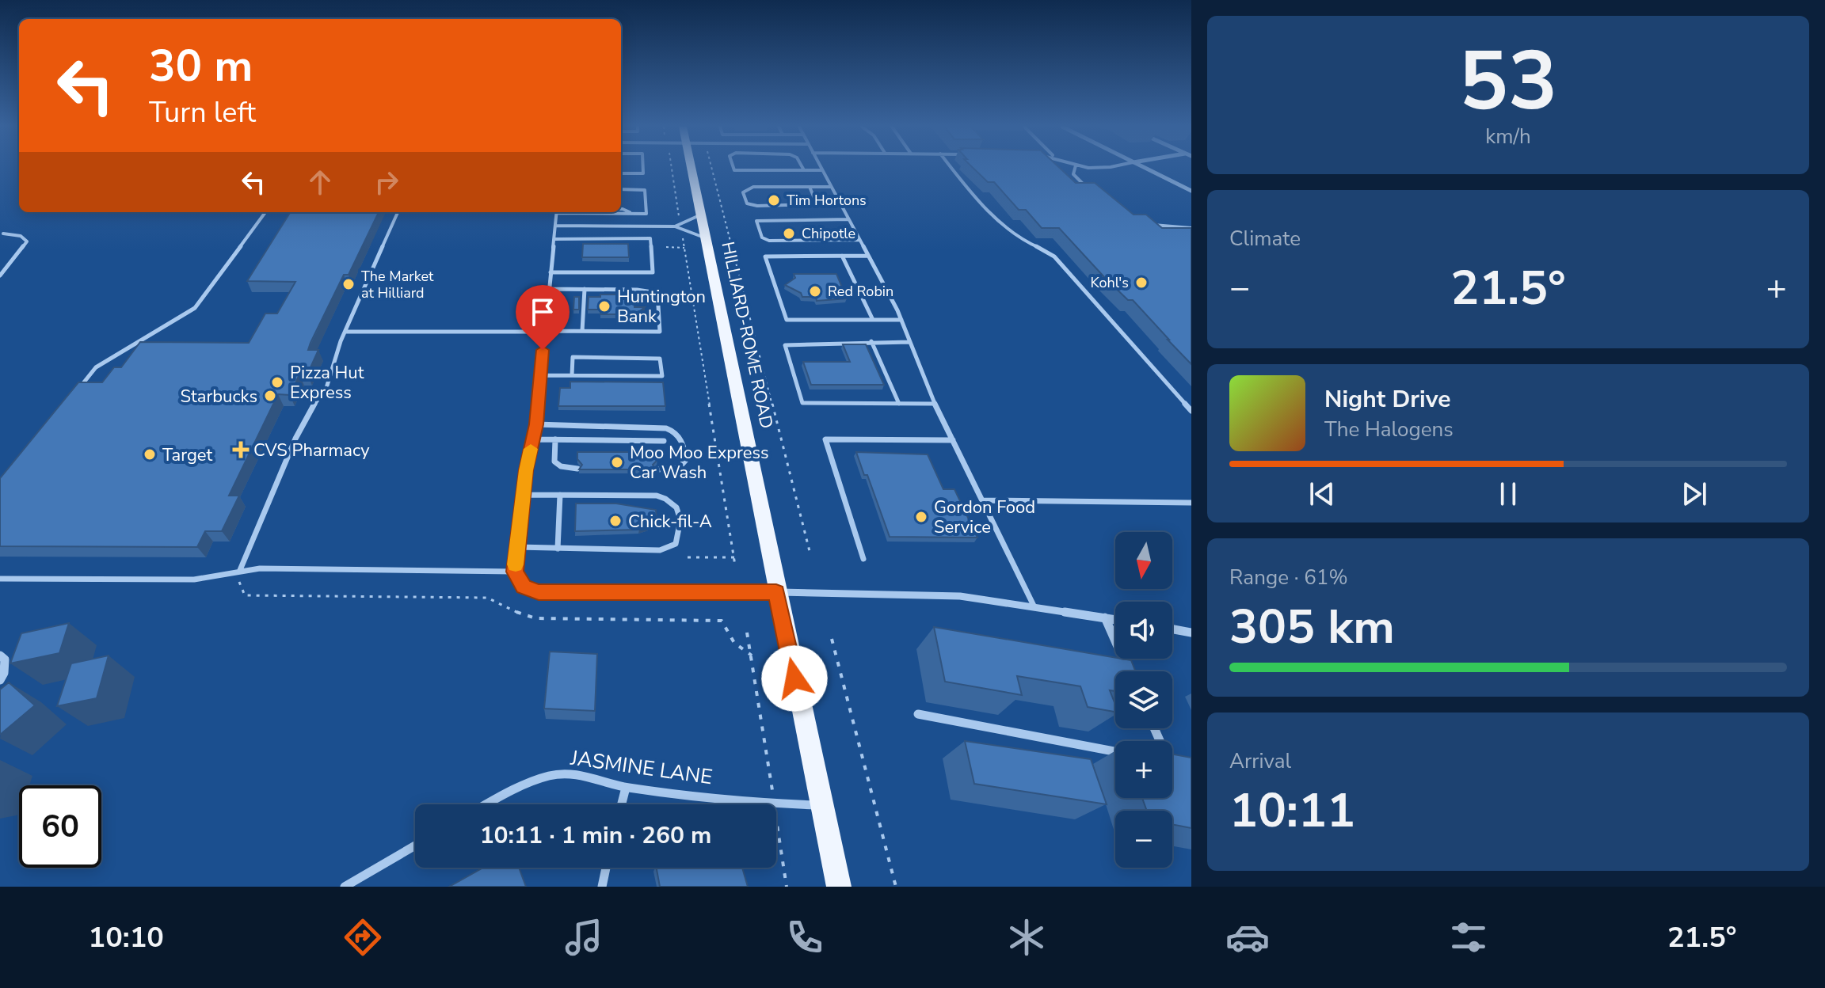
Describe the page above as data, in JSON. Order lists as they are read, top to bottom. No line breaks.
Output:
{"streets":{"main road":["HILLIARD-ROME ROAD"],"street":["JASMINE LANE"]},"crossings":[["HILLIARD-ROME ROAD","JASMINE LANE"]],"places":{"other":["Tim Hortons","Chipotle","Kohl's","The Market at Hilliard","Red Robin","Huntington Bank","Pizza Hut Express","Starbucks","Target","Moo Moo Express Car Wash","Gordon Food Service","Chick-fil-A"],"health":["CVS Pharmacy"]},"north":"bottom","page":{"tile":[["53","km/h"],"Climate",["Range · 61%","305 km"],["Arrival","10:11"]],"turn":["30 m","Turn left"],"heat":["−","21.5°","+"],"song":["Night Drive","The Halogens"],"map_buttons":["+","−"],"limit":"60","trip":"10:11 · 1 min · 260 m","tabs":["10:10","21.5°"]}}
